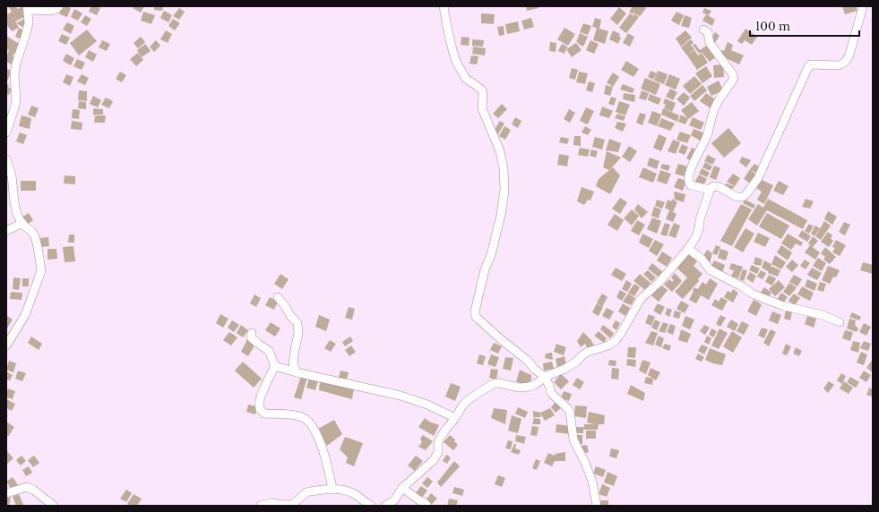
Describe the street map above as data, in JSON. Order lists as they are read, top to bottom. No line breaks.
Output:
{"scale_bar":"100 m"}
